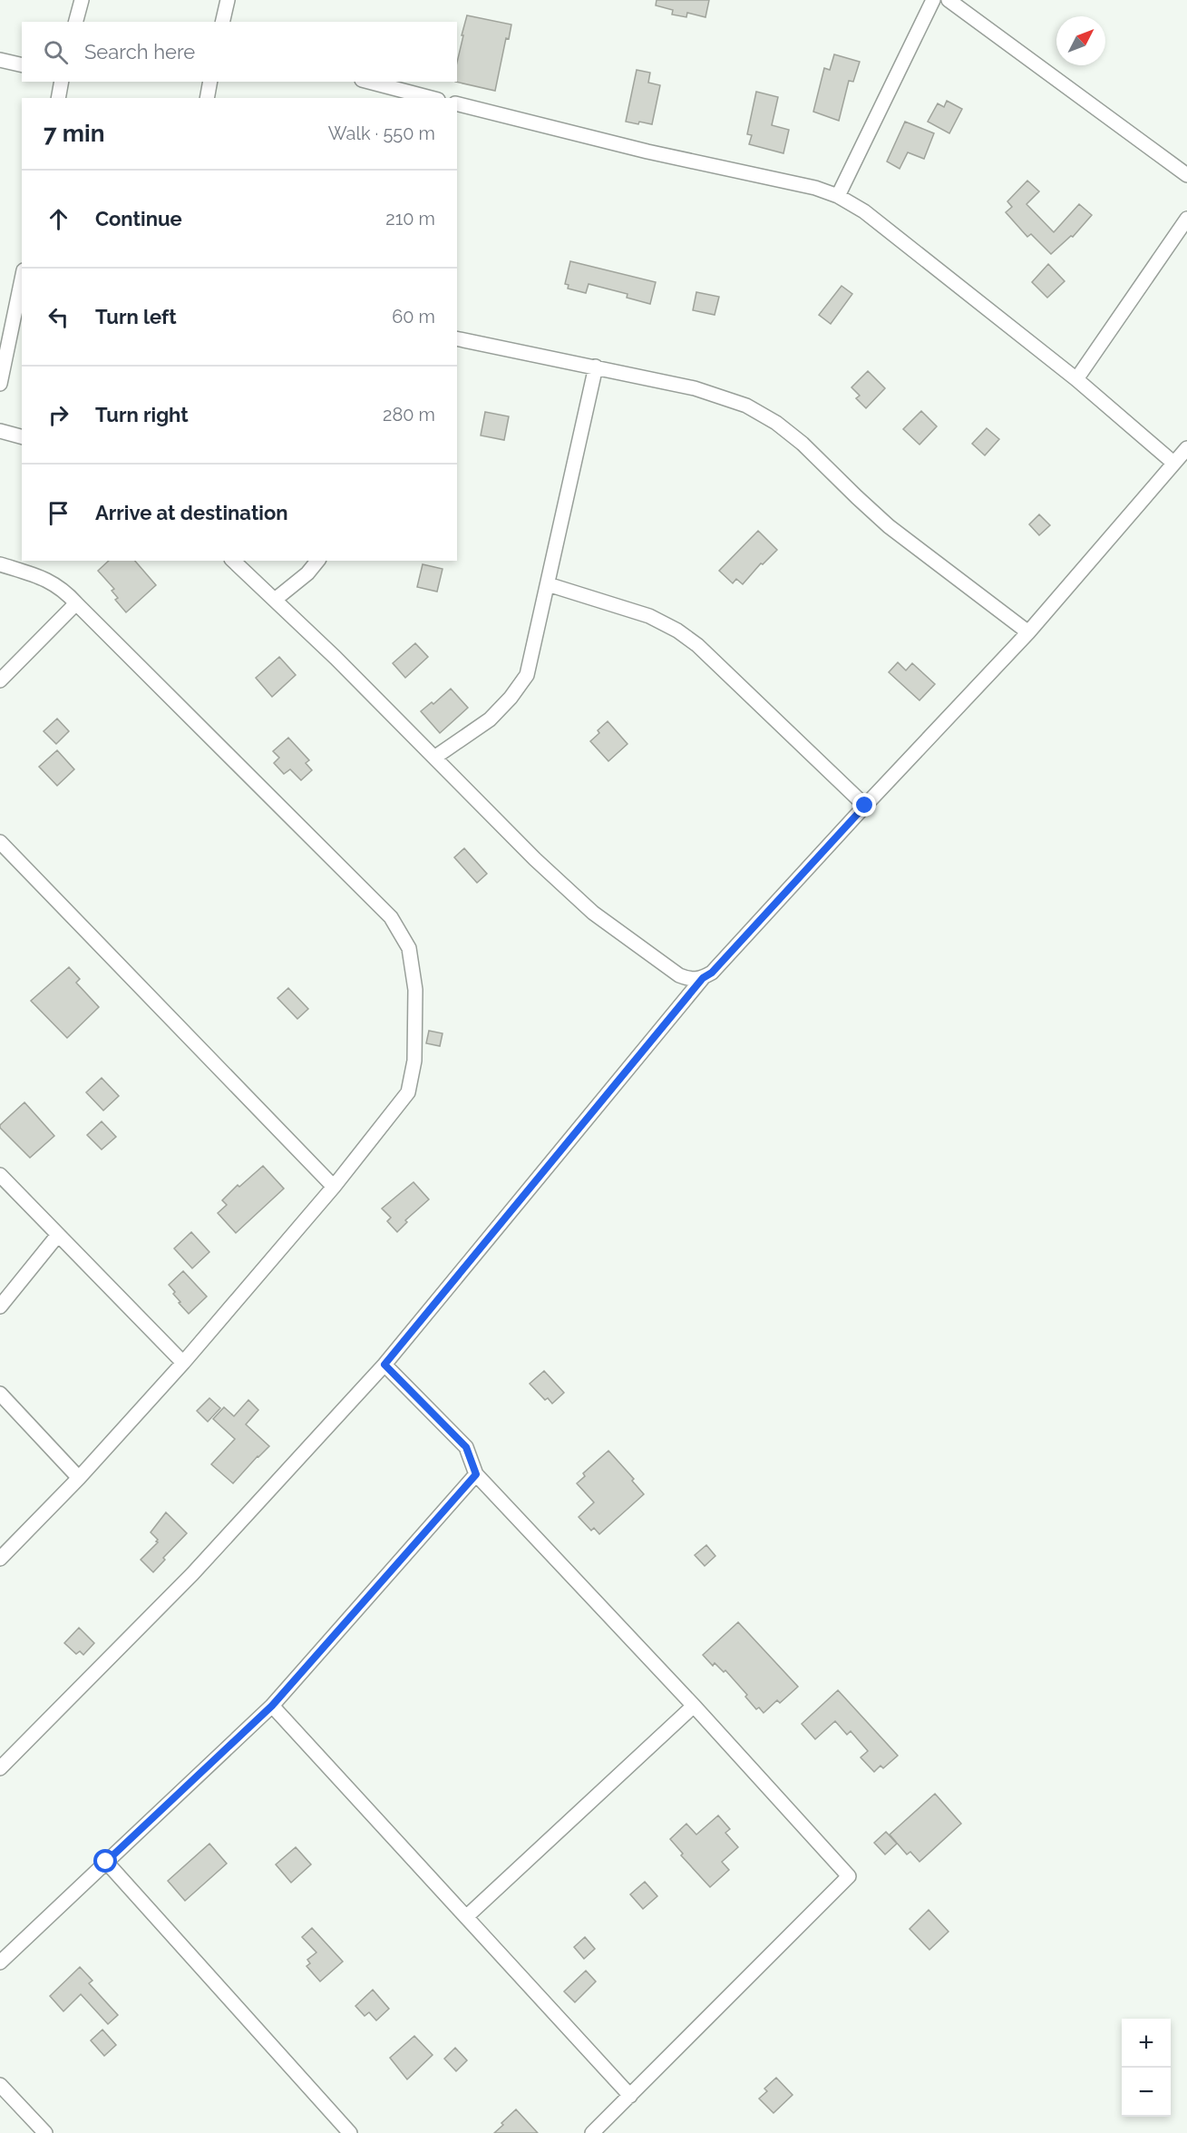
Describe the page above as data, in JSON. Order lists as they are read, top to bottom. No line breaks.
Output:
{"north":"top right","page":{"search":"Search here","heading":["7 min","Walk · 550 m"],"list":[["Continue","210 m"],["Turn left","60 m"],["Turn right","280 m"],"Arrive at destination"],"map_buttons":["+","−"]}}
